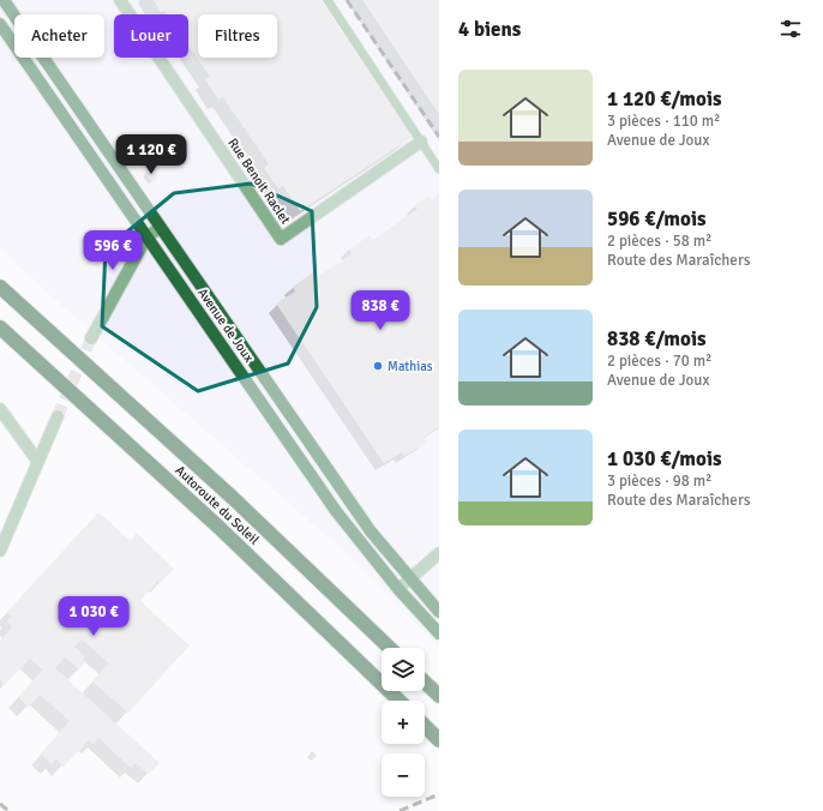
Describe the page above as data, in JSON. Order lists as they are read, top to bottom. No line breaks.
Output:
{"streets":{"highway":["Autoroute du Soleil"],"main road":["Avenue de Joux"],"street":["Rue Benoit Raclet"]},"places":["Mathias"],"page":{"heading":"4 biens","chip":["Acheter","Louer","Filtres"],"list":[{"name":"1 120 €/mois","note":"3 pièces · 110 m² · Avenue de Joux"},{"name":"596 €/mois","note":"2 pièces · 58 m² · Route des Maraîchers"},{"name":"838 €/mois","note":"2 pièces · 70 m² · Avenue de Joux"},{"name":"1 030 €/mois","note":"3 pièces · 98 m² · Route des Maraîchers"}],"price":["1 120 €","596 €","838 €","1 030 €"],"map_buttons":["+","−"]}}
